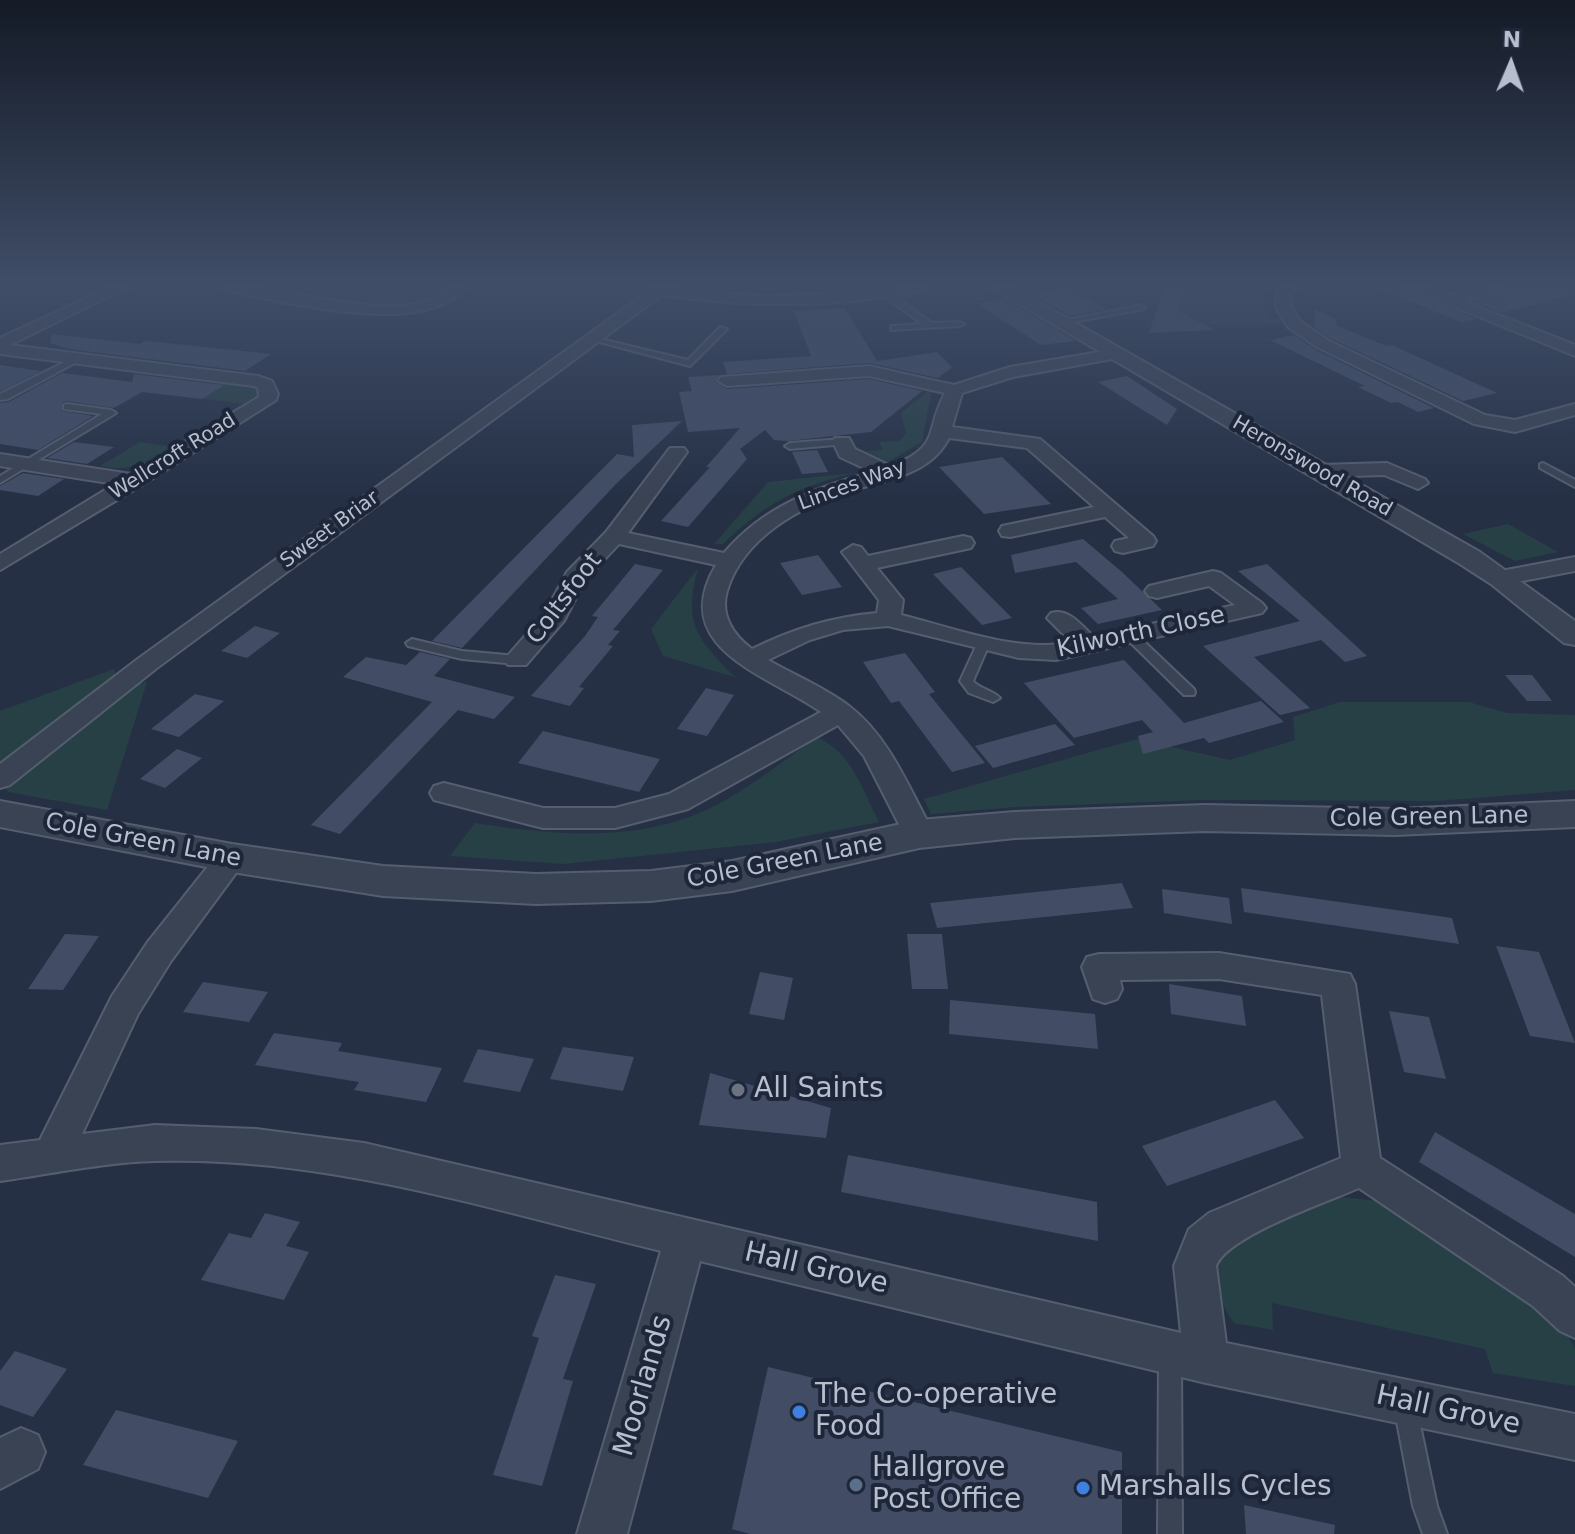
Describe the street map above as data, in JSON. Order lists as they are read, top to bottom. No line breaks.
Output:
{"streets":{"street":["Wellcroft Road","Heronswood Road","Linces Way","Sweet Briar","Coltsfoot","Kilworth Close","Cole Green Lane","Hall Grove","Moorlands"]},"crossings":[["Linces Way","Coltsfoot"],["Linces Way","Kilworth Close"],["Linces Way","Cole Green Lane"],["Hall Grove","Moorlands"]],"places":["All Saints","The Co-operative Food","Hallgrove Post Office","Marshalls Cycles"],"north":"top"}
